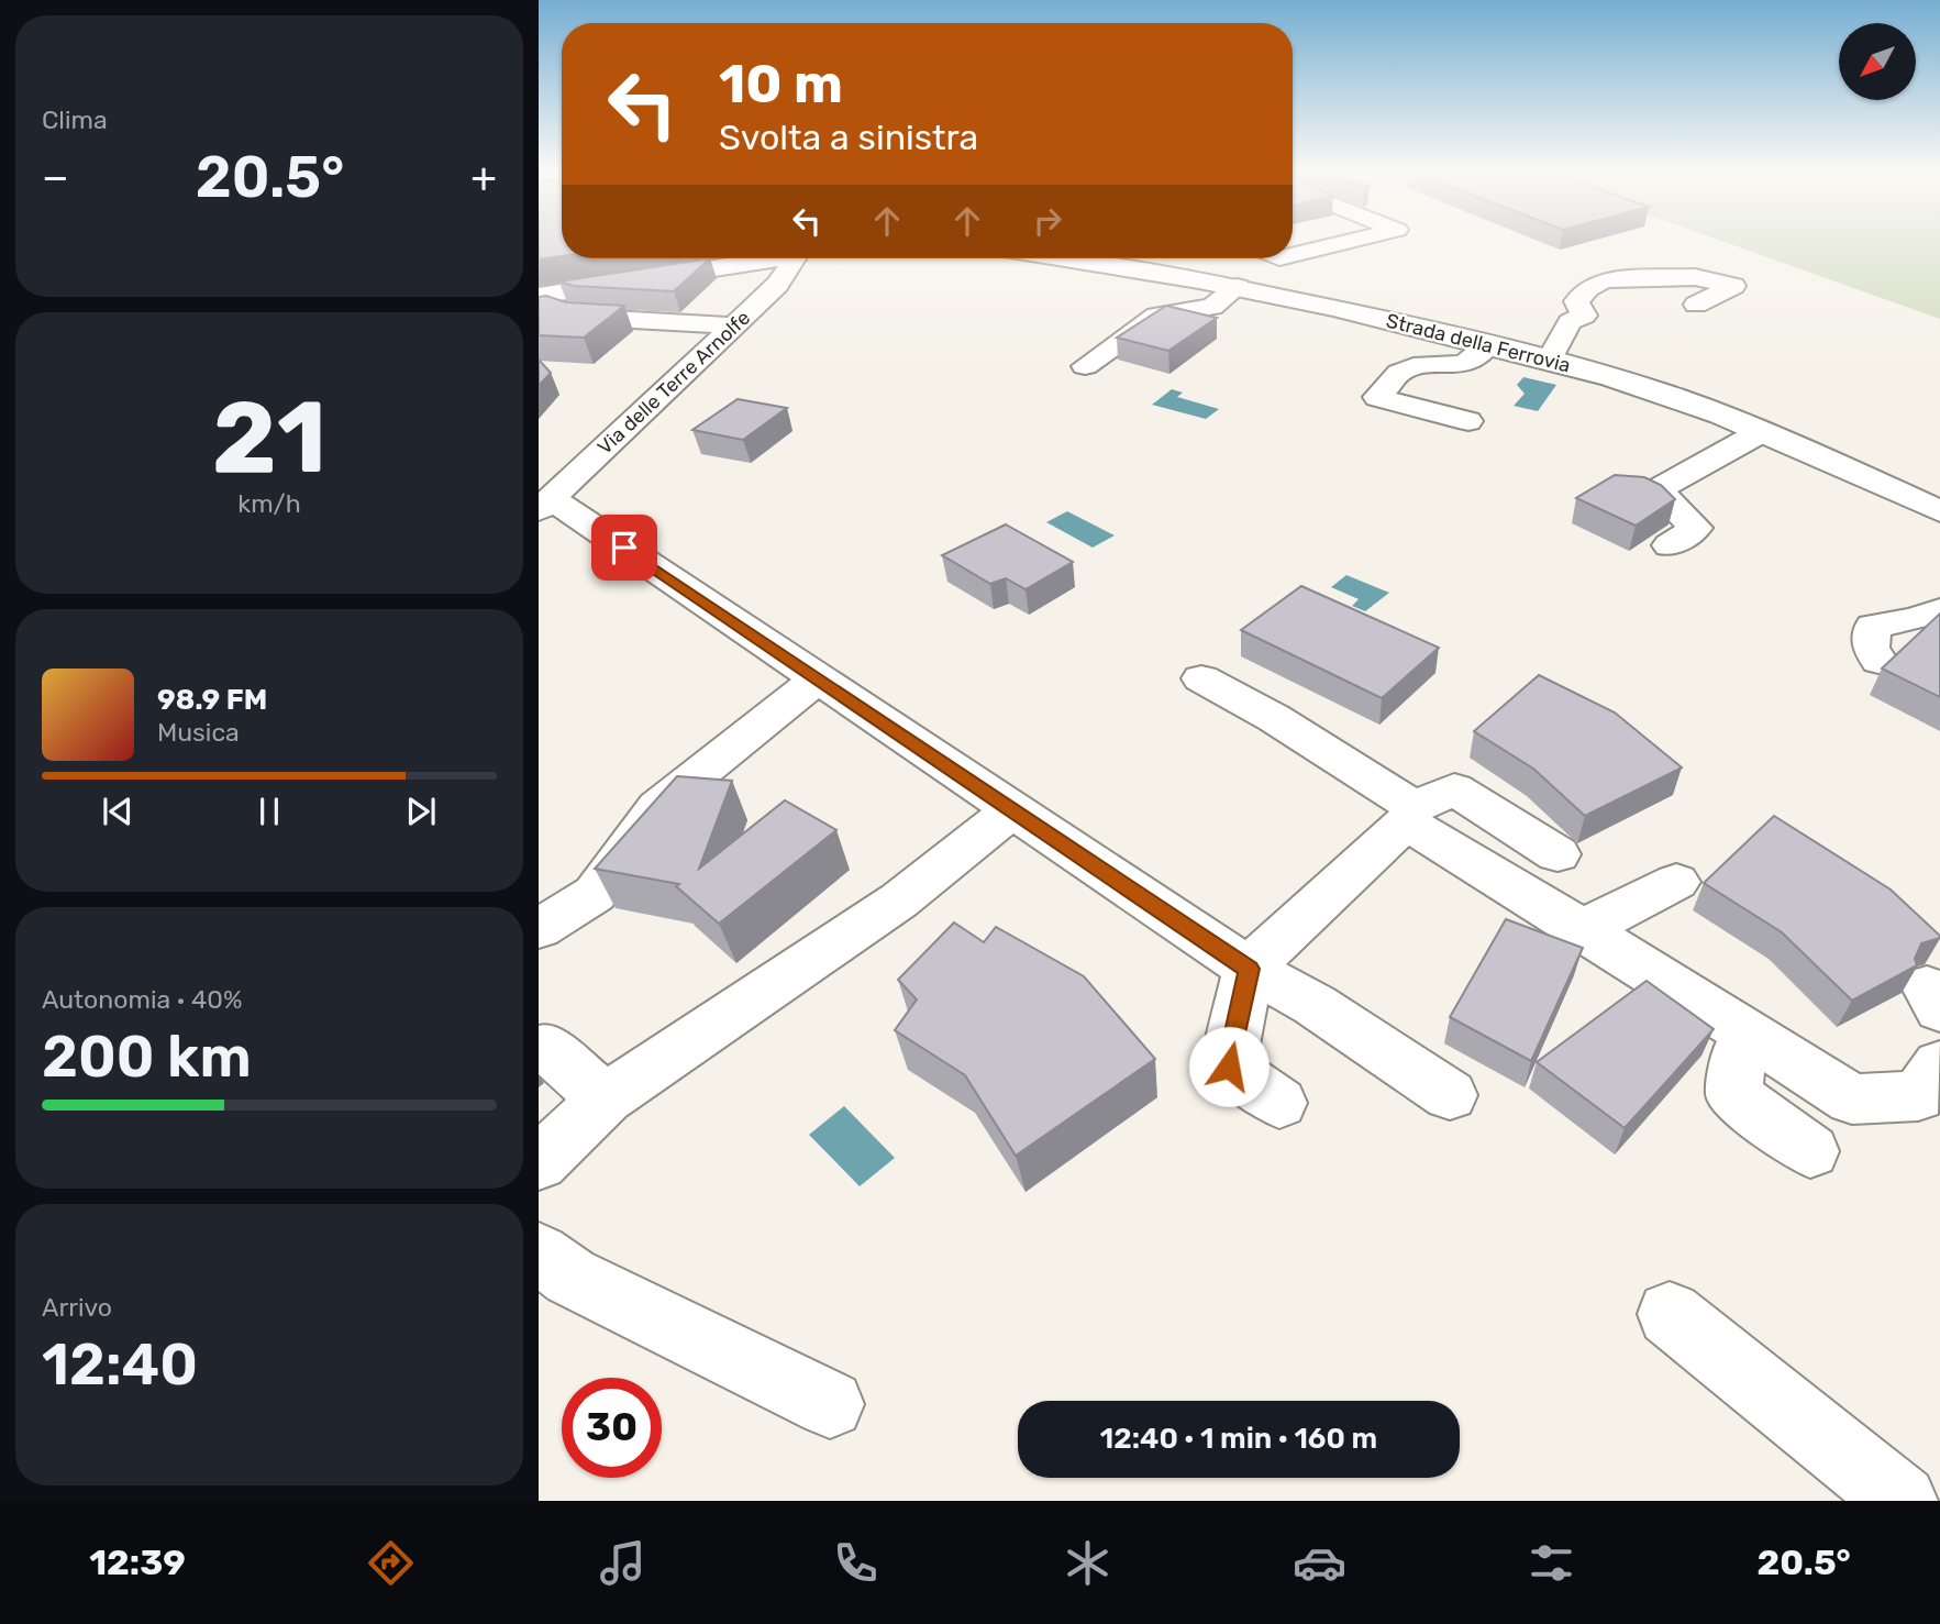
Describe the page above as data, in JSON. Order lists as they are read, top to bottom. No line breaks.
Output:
{"streets":{"street":["Strada della Ferrovia","Via delle Terre Arnolfe"]},"north":"bottom left","page":{"tile":["Clima",["21","km/h"],["Autonomia · 40%","200 km"],["Arrivo","12:40"]],"turn":["10 m","Svolta a sinistra"],"heat":["−","20.5°","+"],"song":["98.9 FM","Musica"],"limit":"30","trip":"12:40 · 1 min · 160 m","tabs":["12:39","20.5°"]}}
